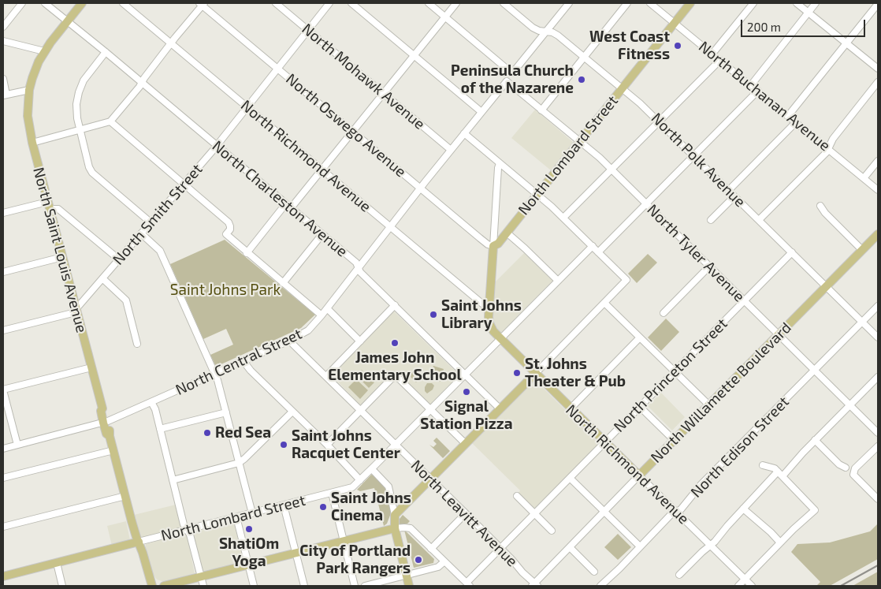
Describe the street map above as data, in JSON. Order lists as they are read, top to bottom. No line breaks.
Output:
{"streets":{"main road":["North Lombard Street","North Richmond Avenue","North Saint Louis Avenue","North Willamette Boulevard"],"street":["North Mohawk Avenue","North Buchanan Avenue","North Oswego Avenue","North Polk Avenue","North Charleston Avenue","North Smith Street","North Tyler Avenue","North Central Street","North Princeton Street","North Edison Street","North Leavitt Avenue"]},"crossings":[["North Mohawk Avenue","North Smith Street"],["North Mohawk Avenue","North Central Street"],["North Buchanan Avenue","North Lombard Street"],["North Oswego Avenue","North Lombard Street"],["North Oswego Avenue","North Smith Street"],["North Oswego Avenue","North Central Street"],["North Lombard Street","North Richmond Avenue"],["North Lombard Street","North Polk Avenue"],["North Lombard Street","North Charleston Avenue"],["North Lombard Street","North Saint Louis Avenue"],["North Lombard Street","North Tyler Avenue"],["North Lombard Street","North Leavitt Avenue"],["North Richmond Avenue","North Smith Street"],["North Richmond Avenue","North Central Street"],["North Richmond Avenue","North Princeton Street"],["North Richmond Avenue","North Willamette Boulevard"],["North Richmond Avenue","North Edison Street"],["North Polk Avenue","North Princeton Street"],["North Polk Avenue","North Willamette Boulevard"],["North Polk Avenue","North Edison Street"],["North Charleston Avenue","North Smith Street"],["North Charleston Avenue","North Saint Louis Avenue"],["North Charleston Avenue","North Central Street"],["North Smith Street","North Saint Louis Avenue"],["North Saint Louis Avenue","North Central Street"],["North Tyler Avenue","North Central Street"],["North Tyler Avenue","North Princeton Street"],["North Tyler Avenue","North Willamette Boulevard"],["North Tyler Avenue","North Edison Street"],["North Central Street","North Leavitt Avenue"],["North Princeton Street","North Leavitt Avenue"],["North Willamette Boulevard","North Leavitt Avenue"]],"parks":["Saint Johns Park"],"places":["West Coast Fitness","Peninsula Church of the Nazarene","Saint Johns Library","James John Elementary School","St. Johns Theater & Pub","Signal Station Pizza","Red Sea","Saint Johns Racquet Center","Saint Johns Cinema","ShatiOm Yoga","City of Portland Park Rangers"],"scale_bar":"200 m"}
